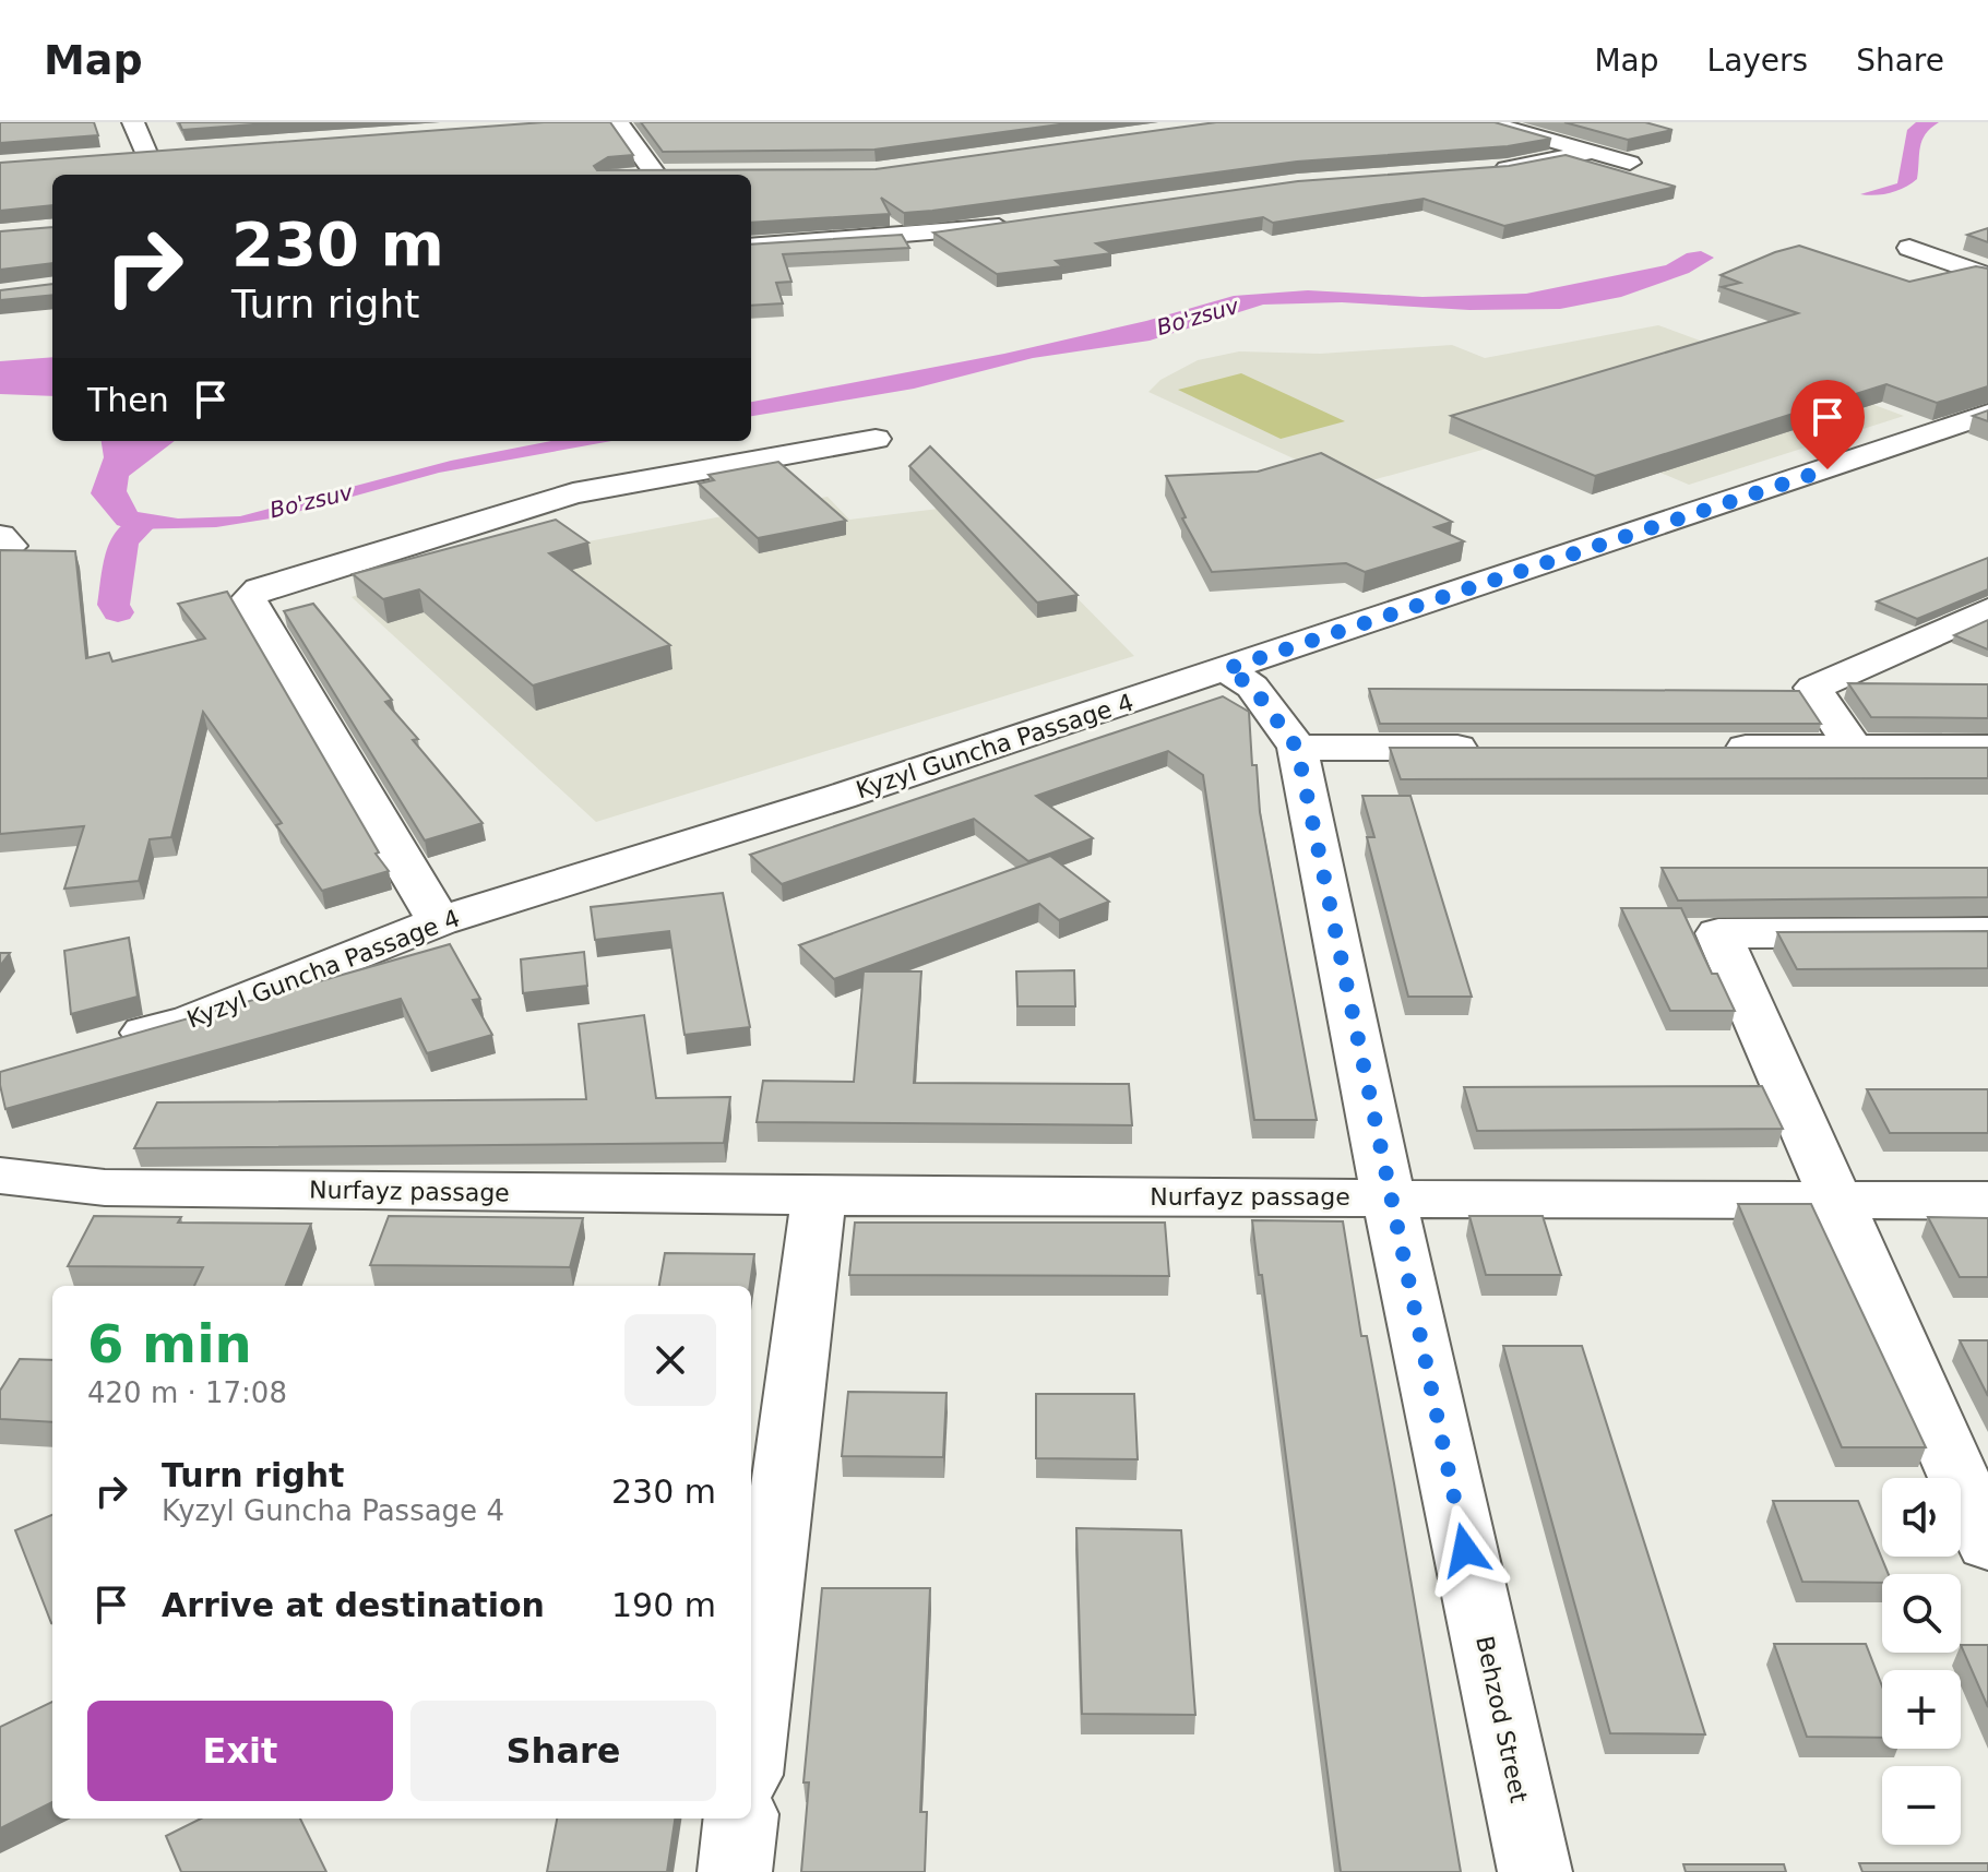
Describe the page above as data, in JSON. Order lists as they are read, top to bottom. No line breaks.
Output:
{"streets":{"street":["Kyzyl Guncha Passage 4","Nurfayz passage","Behzod Street"]},"crossings":[["Kyzyl Guncha Passage 4","Behzod Street"],["Nurfayz passage","Behzod Street"]],"water":["Bo'zsuv"],"page":{"header":"Map","nav":["Map","Layers","Share"],"turn":["230 m","Turn right"],"then":"Then","heading":["6 min","420 m · 17:08"],"list":[{"name":"Turn right","note":"Kyzyl Guncha Passage 4","value":"230 m"},{"name":"Arrive at destination","value":"190 m"}],"map_buttons":["+","−"],"buttons":["Exit","Share"]}}
